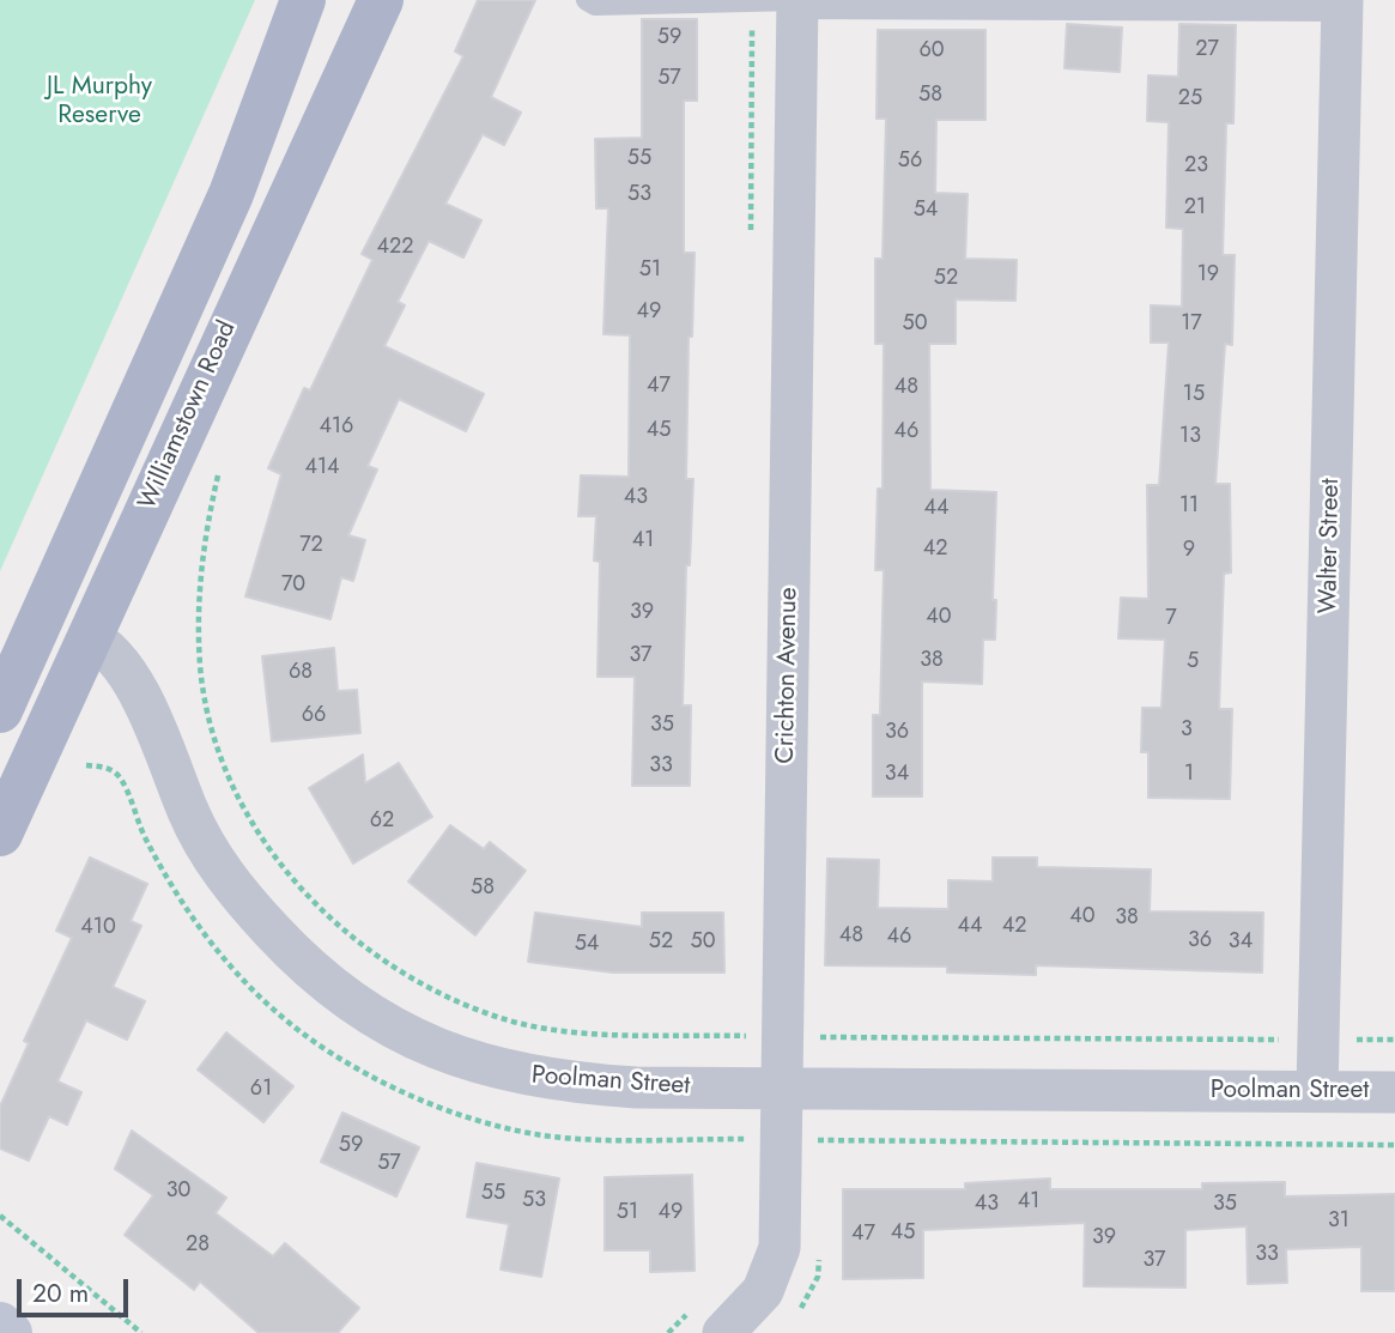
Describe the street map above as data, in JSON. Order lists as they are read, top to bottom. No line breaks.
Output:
{"streets":{"main road":["Williamstown Road","Poolman Street"],"street":["Walter Street","Crichton Avenue"]},"crossings":[["Williamstown Road","Poolman Street"],["Walter Street","Poolman Street"],["Crichton Avenue","Poolman Street"]],"parks":["JL Murphy Reserve"],"house_numbers":["59","27","60","57","58","25","55","56","23","53","21","54","422","51","19","52","49","50","17","47","48","15","416","45","46","13","414","43","11","44","41","72","42","9","70","39","40","7","37","38","5","68","66","35","3","36","33","34","1","62","58","40","38","44","42","410","48","46","36","52","50","34","54","61","59","57","30","55","53","41","43","35","51","49","31","45","47","39","28","33","37"],"scale_bar":"20 m"}
